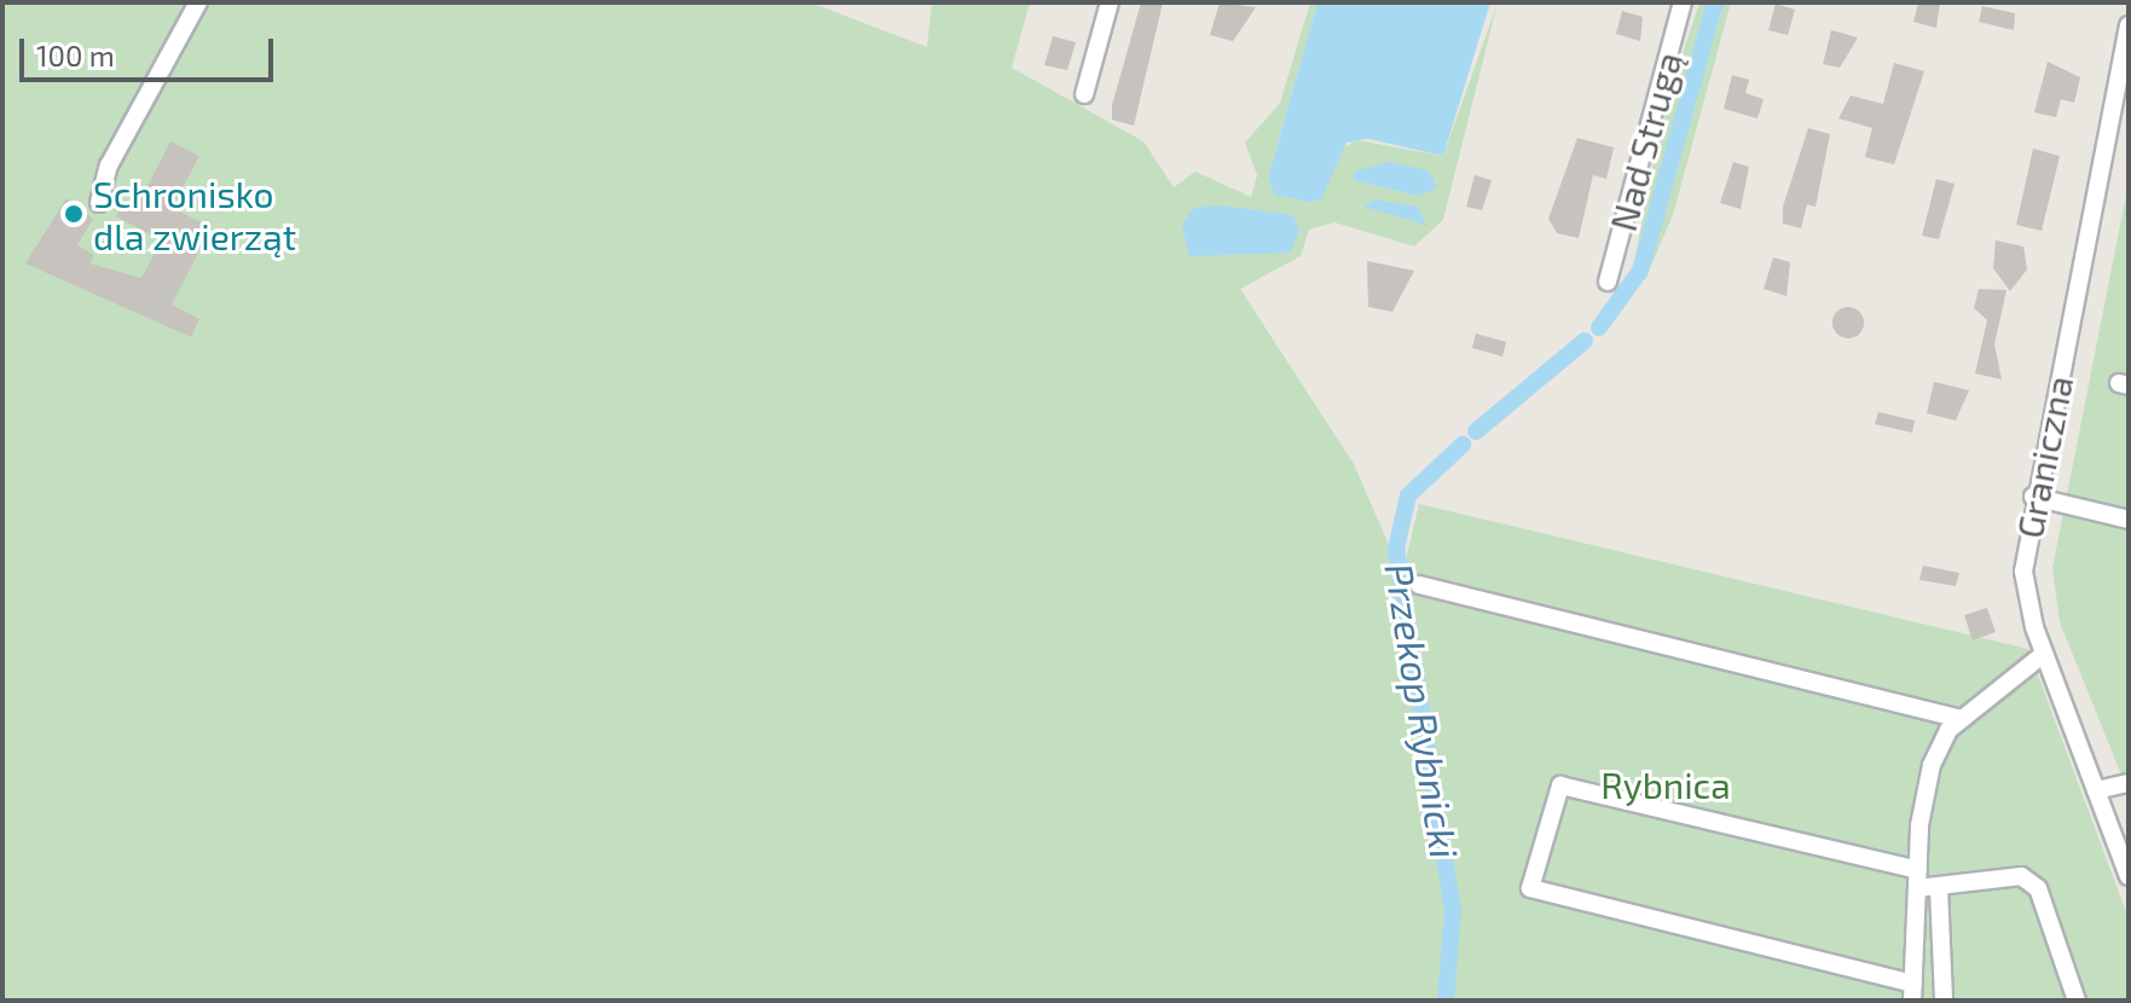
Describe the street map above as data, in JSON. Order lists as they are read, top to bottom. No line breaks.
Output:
{"streets":{"street":["Nad Strugą","Graniczna"]},"water":["Przekop Rybnicki"],"parks":["Rybnica"],"places":["Schronisko dla zwierząt"],"scale_bar":"100 m"}
